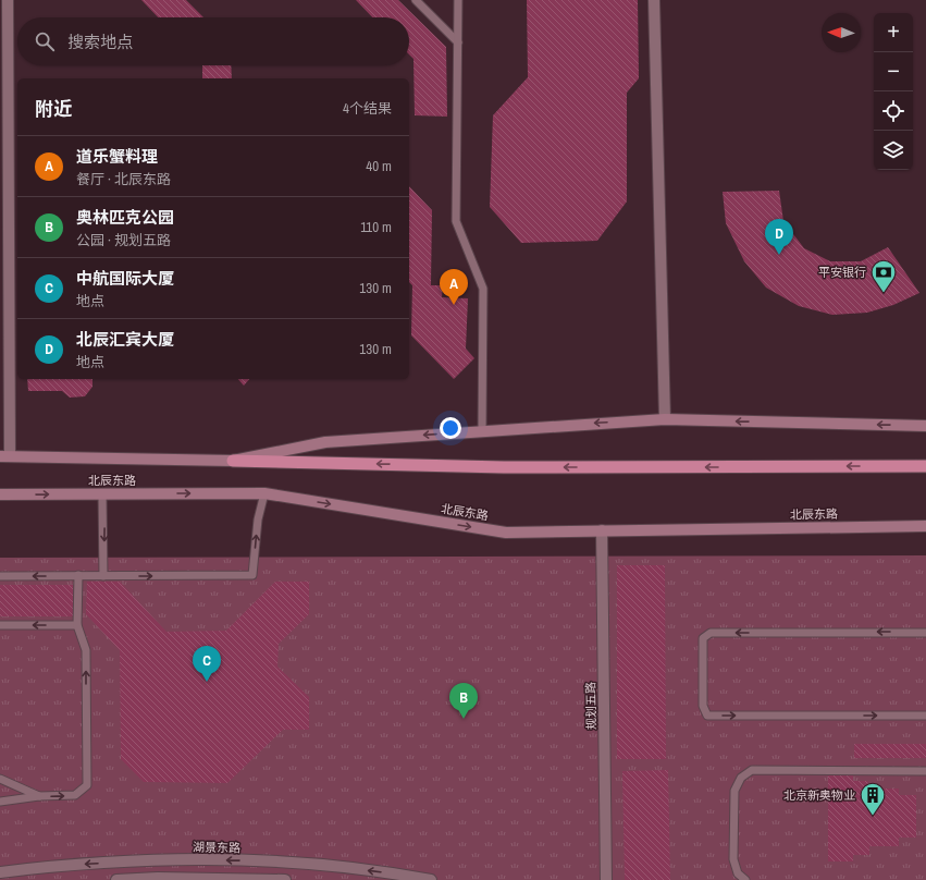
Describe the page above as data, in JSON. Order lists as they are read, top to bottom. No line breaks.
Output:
{"streets":{"main road":["北辰东路"],"street":["规划五路","湖景东路"]},"crossings":[["北辰东路","规划五路"]],"places":{"bank":["平安银行"],"building":["北京新奥物业"]},"north":"left","page":{"map_buttons":["+","−"],"search":"搜索地点","heading":["附近","4个结果"],"list":[{"mark":"A","name":"道乐蟹料理","note":"餐厅 · 北辰东路","value":"40 m"},{"mark":"B","name":"奥林匹克公园","note":"公园 · 规划五路","value":"110 m"},{"mark":"C","name":"中航国际大厦","note":"地点","value":"130 m"},{"mark":"D","name":"北辰汇宾大厦","note":"地点","value":"130 m"}],"pins":["D","A","C","B"]}}
